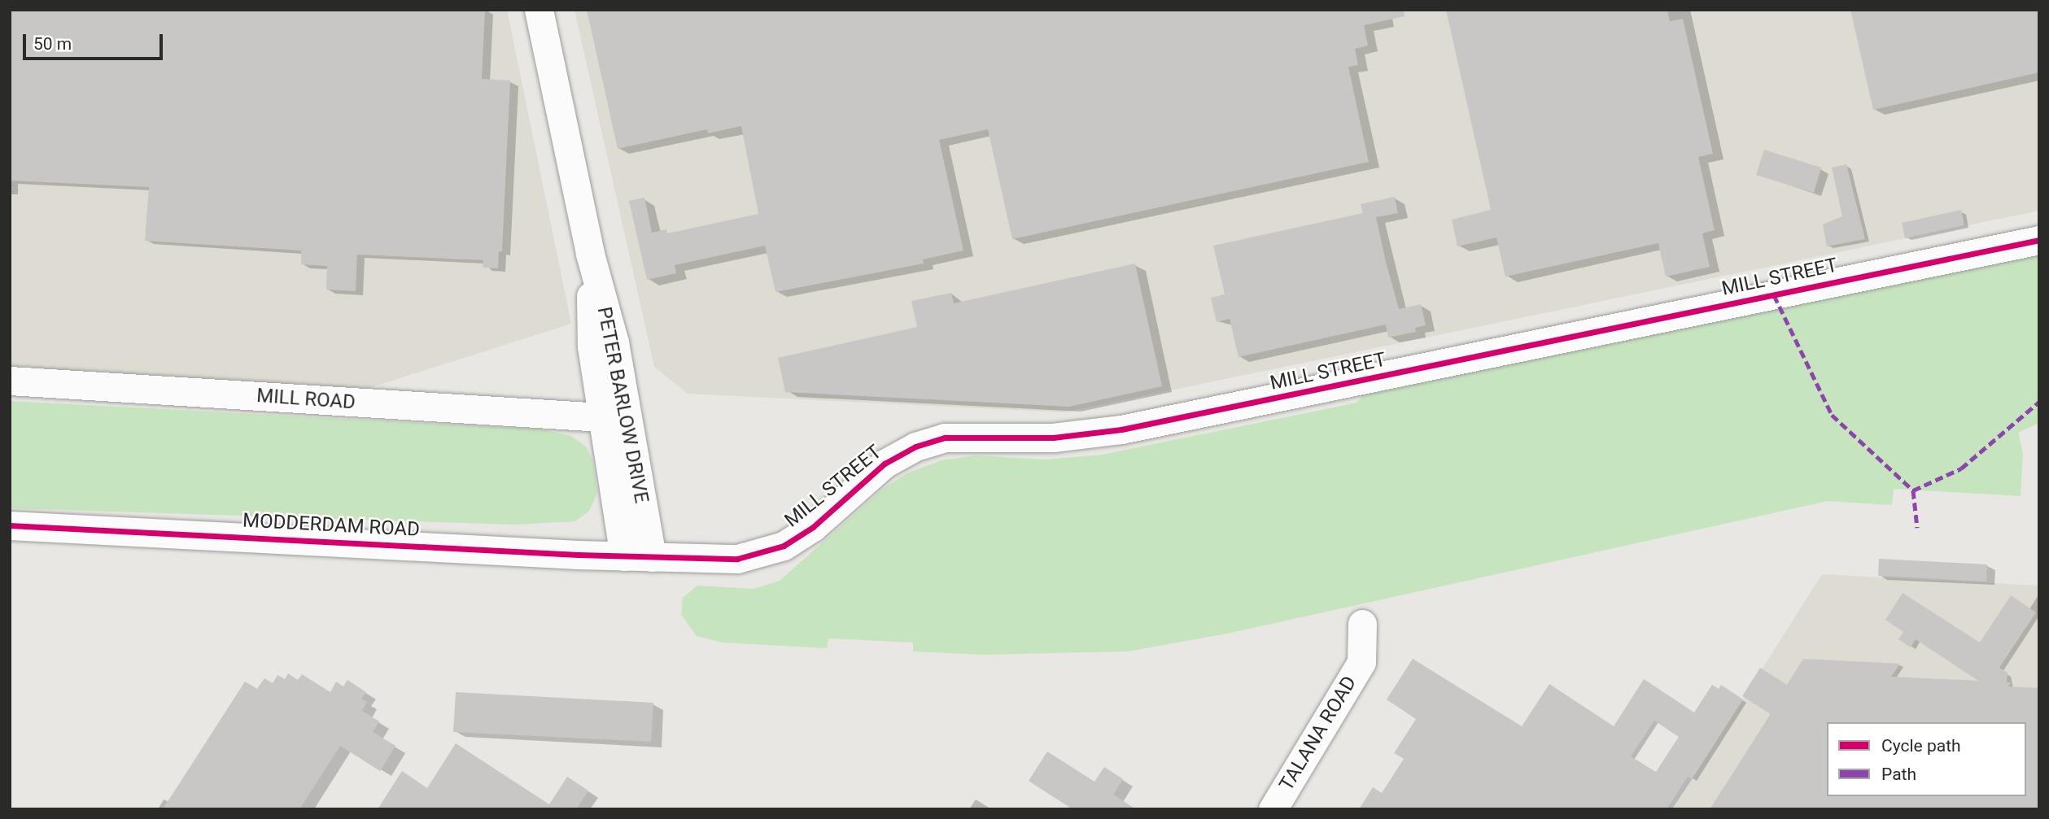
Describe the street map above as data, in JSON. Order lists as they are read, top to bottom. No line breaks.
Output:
{"streets":{"street":["MILL STREET","MILL ROAD","PETER BARLOW DRIVE","MODDERDAM ROAD","TALANA ROAD"]},"crossings":[["MILL STREET","PETER BARLOW DRIVE"],["MILL STREET","MODDERDAM ROAD"],["MILL ROAD","PETER BARLOW DRIVE"],["PETER BARLOW DRIVE","MODDERDAM ROAD"]],"legend":["Cycle path","Path"],"scale_bar":"50 m"}
